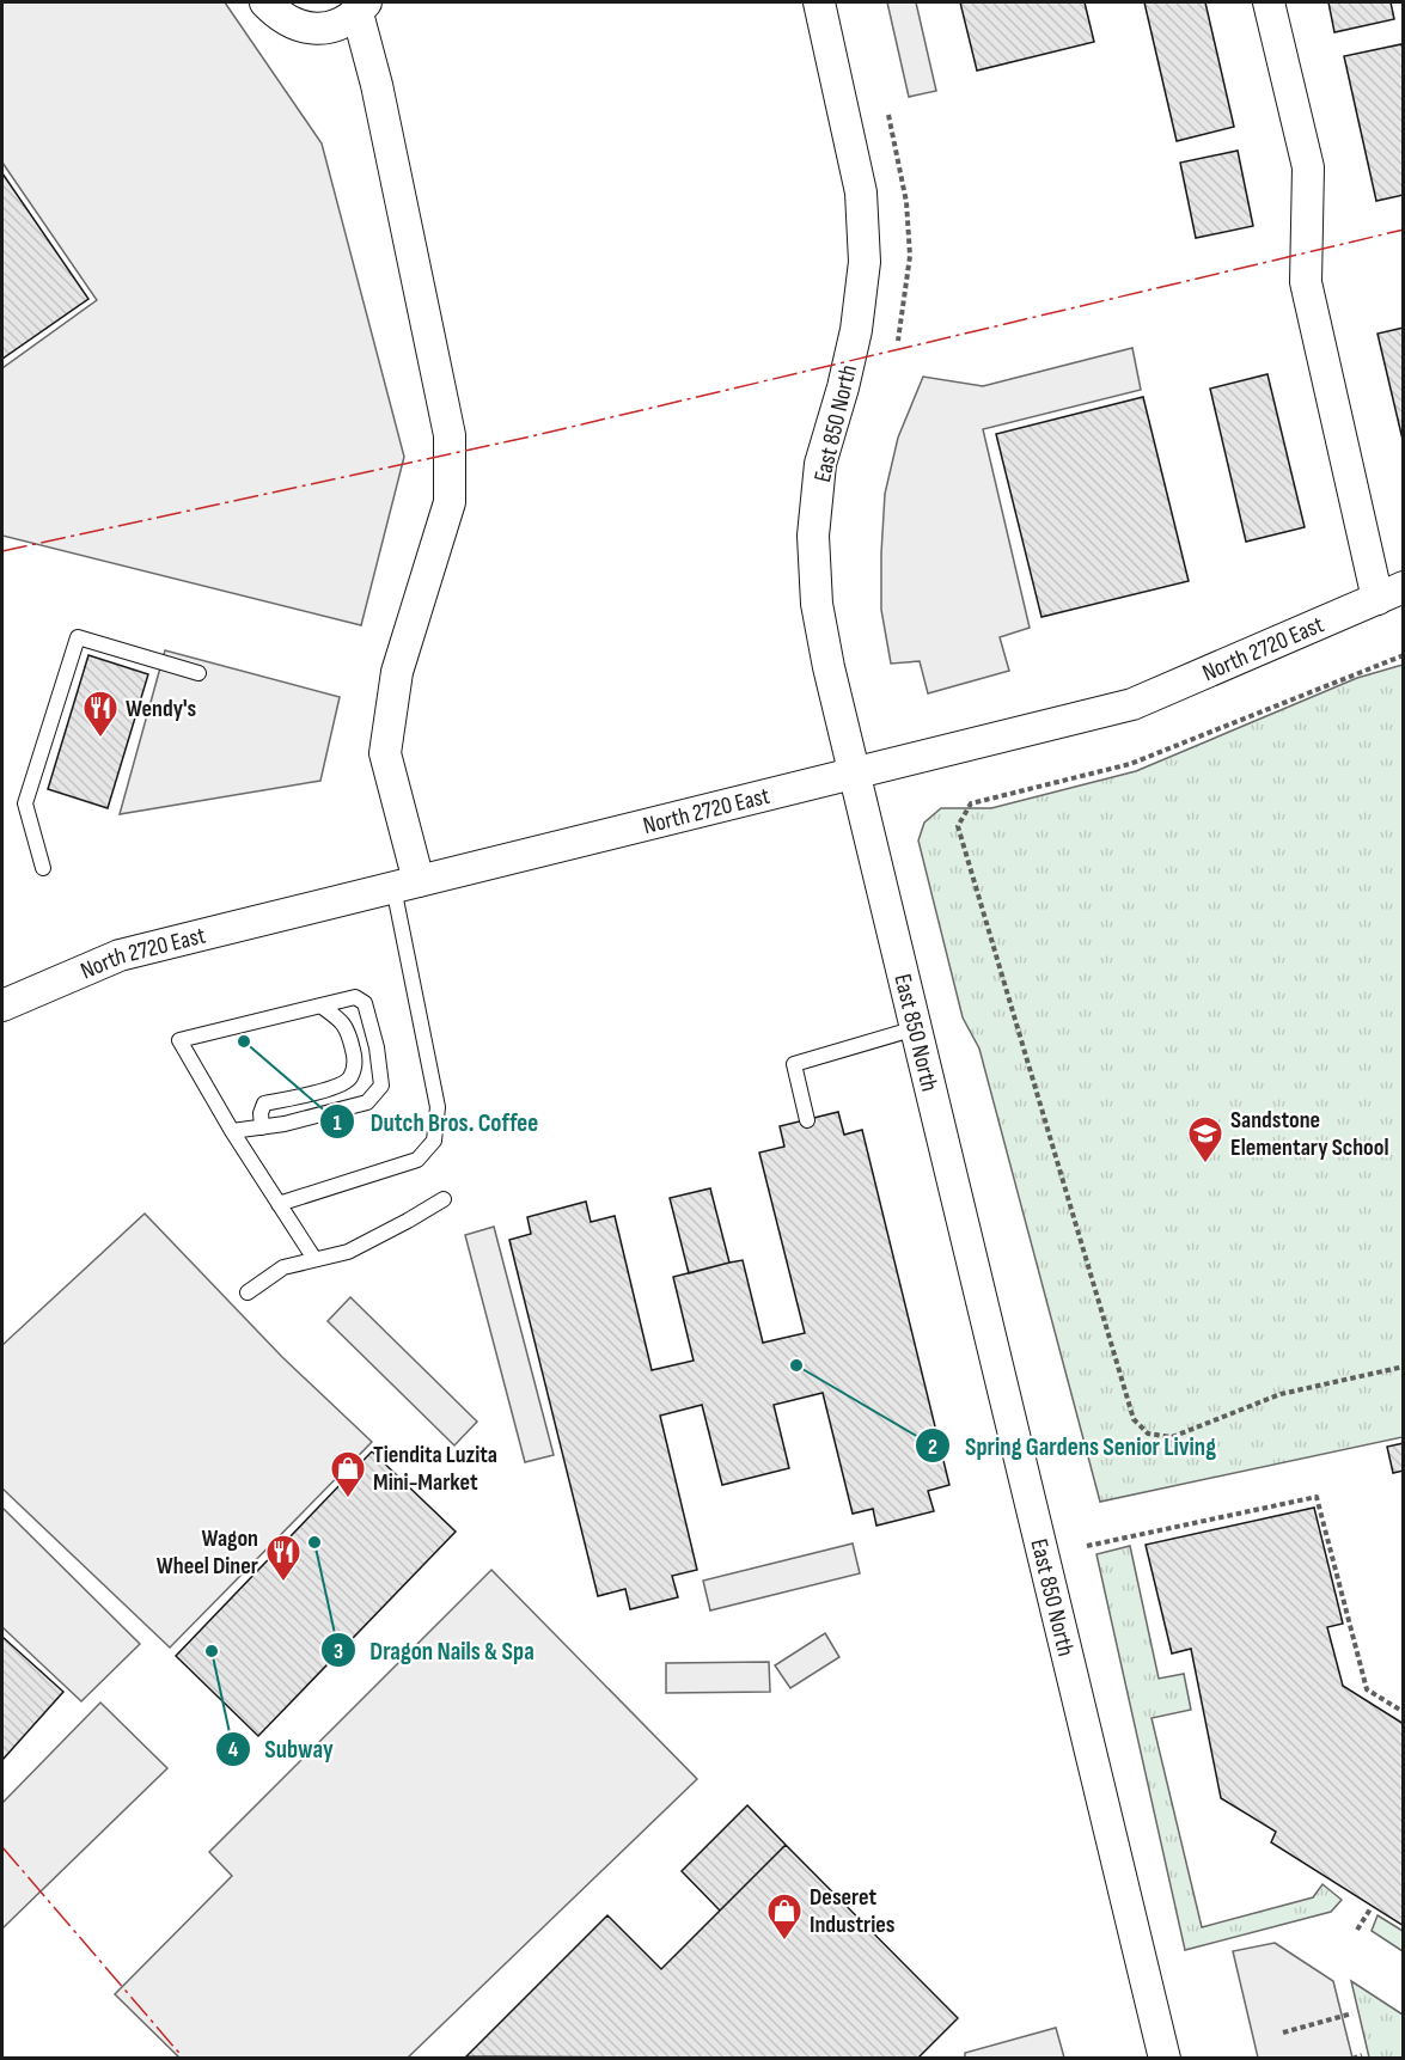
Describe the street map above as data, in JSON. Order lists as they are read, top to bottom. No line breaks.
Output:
{"streets":{"street":["East 850 North","North 2720 East"]},"crossings":[["East 850 North","North 2720 East"]],"places":{"restaurant":["Wendy's","Wagon Wheel Diner"],"other":["Dutch Bros. Coffee","Spring Gardens Senior Living","Dragon Nails & Spa","Subway"],"school or university":["Sandstone Elementary School"],"shop":["Tiendita Luzita Mini-Market","Deseret Industries"]}}
